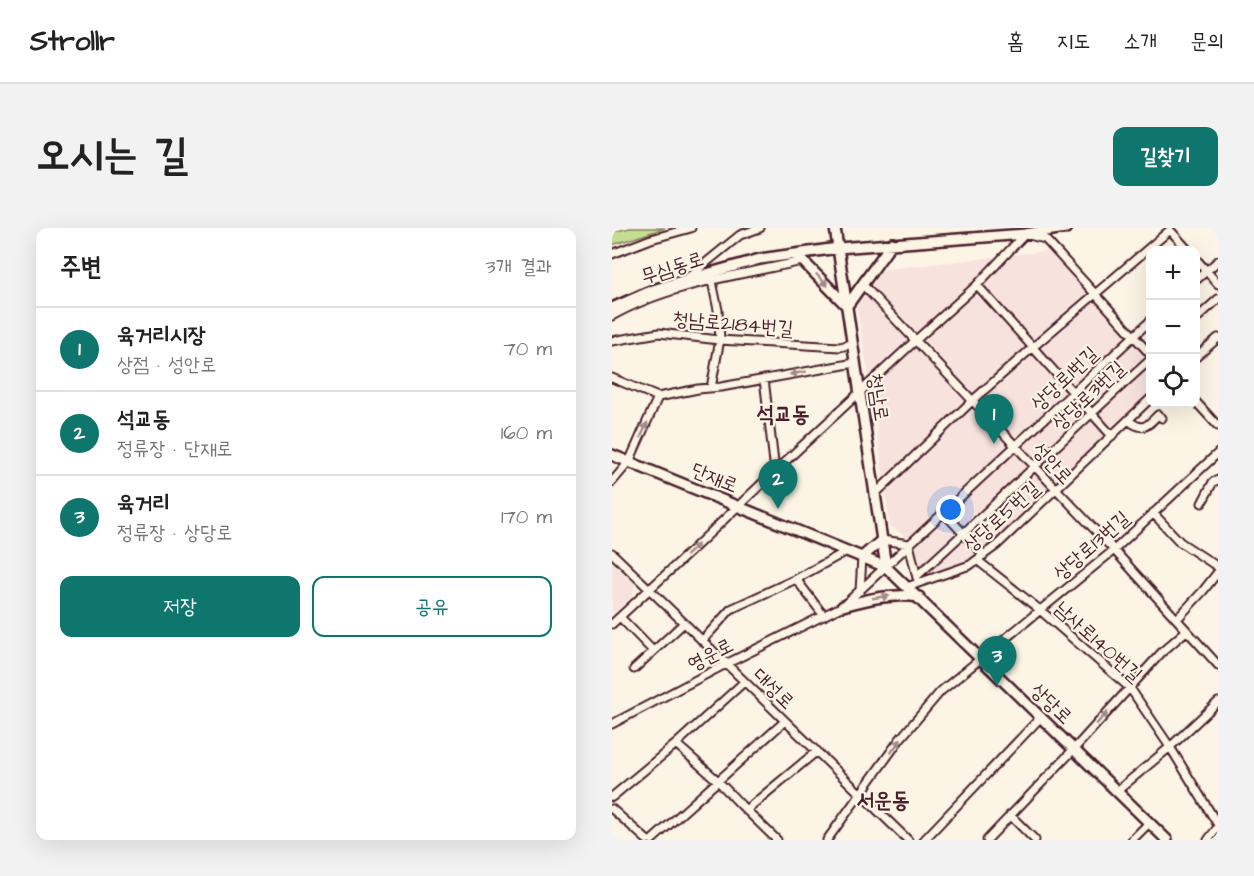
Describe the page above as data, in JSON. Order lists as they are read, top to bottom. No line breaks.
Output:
{"streets":{"street":["무심동로","청남로2184번길","상당로1번길","상당로3번길","청남로","성안로","단재로","상당로5번길","상당로13번길","남사로140번길","영운로","대성로","상당로"]},"crossings":[["무심동로","청남로2184번길"],["무심동로","청남로"],["청남로2184번길","청남로"],["상당로1번길","청남로"],["상당로1번길","성안로"],["상당로1번길","단재로"],["상당로1번길","영운로"],["상당로1번길","상당로"],["상당로3번길","성안로"],["상당로3번길","상당로5번길"],["청남로","단재로"],["청남로","영운로"],["청남로","상당로"],["성안로","상당로5번길"],["성안로","상당로13번길"],["단재로","영운로"],["단재로","상당로"],["상당로5번길","남사로140번길"],["상당로5번길","상당로"],["상당로13번길","남사로140번길"],["상당로13번길","대성로"],["상당로13번길","상당로"],["영운로","대성로"],["영운로","상당로"]],"districts":["석교동","서운동"],"page":{"header":"Strollr","nav":["홈","지도","소개","문의"],"title":"오시는 길","buttons":["길찾기",["저장","공유"]],"heading":["주변","3개 결과"],"map_buttons":["+","−"],"list":[{"mark":"1","name":"육거리시장","note":"상점 · 성안로","value":"70 m"},{"mark":"2","name":"석교동","note":"정류장 · 단재로","value":"160 m"},{"mark":"3","name":"육거리","note":"정류장 · 상당로","value":"170 m"}],"pins":["1","2","3"]}}
